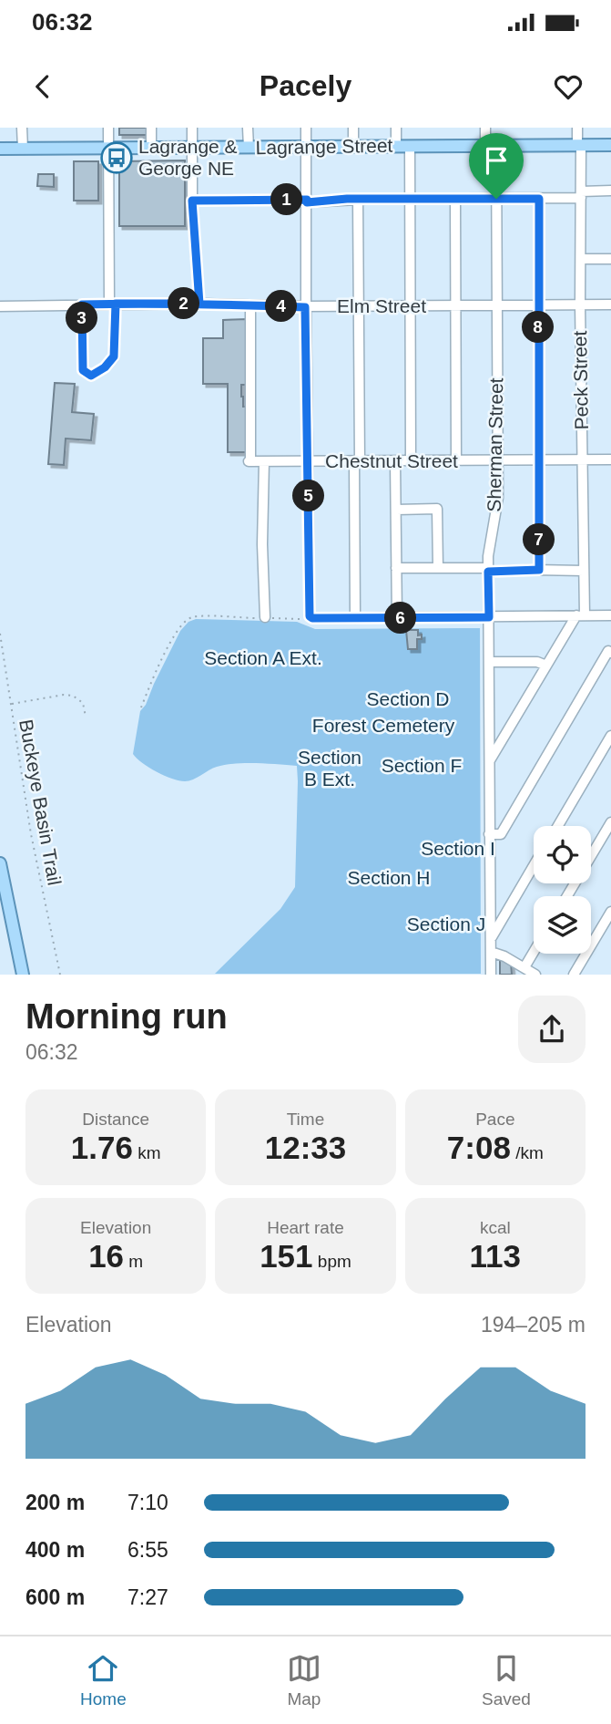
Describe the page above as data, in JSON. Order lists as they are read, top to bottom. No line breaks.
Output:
{"streets":{"main road":["Lagrange Street"],"street":["Elm Street","Peck Street","Sherman Street","Chestnut Street"],"path":["Buckeye Basin Trail"]},"crossings":[["Lagrange Street","Peck Street"],["Lagrange Street","Sherman Street"],["Elm Street","Peck Street"],["Elm Street","Sherman Street"],["Elm Street","Chestnut Street"],["Peck Street","Chestnut Street"],["Sherman Street","Chestnut Street"]],"parks":["Section A Ext.","Section D","Forest Cemetery","Section B Ext.","Section F","Section I","Section H","Section J"],"places":{"bus stop":["Lagrange & George NE"]},"page":{"status":"06:32","header":"Pacely","pins":["1","2","4","3","8","5","7","6"],"heading":["Morning run","06:32"],"stats":[["Distance","1.76 km"],["Time","12:33"],["Pace","7:08 /km"],["Elevation","16 m"],["Heart rate","151 bpm"],["kcal","113"]],"chart":["Elevation","194–205 m"],"list":[{"name":"200 m","note":"7:10"},{"name":"400 m","note":"6:55"},{"name":"600 m","note":"7:27"}],"tabs":["Home","Map","Saved"]}}
